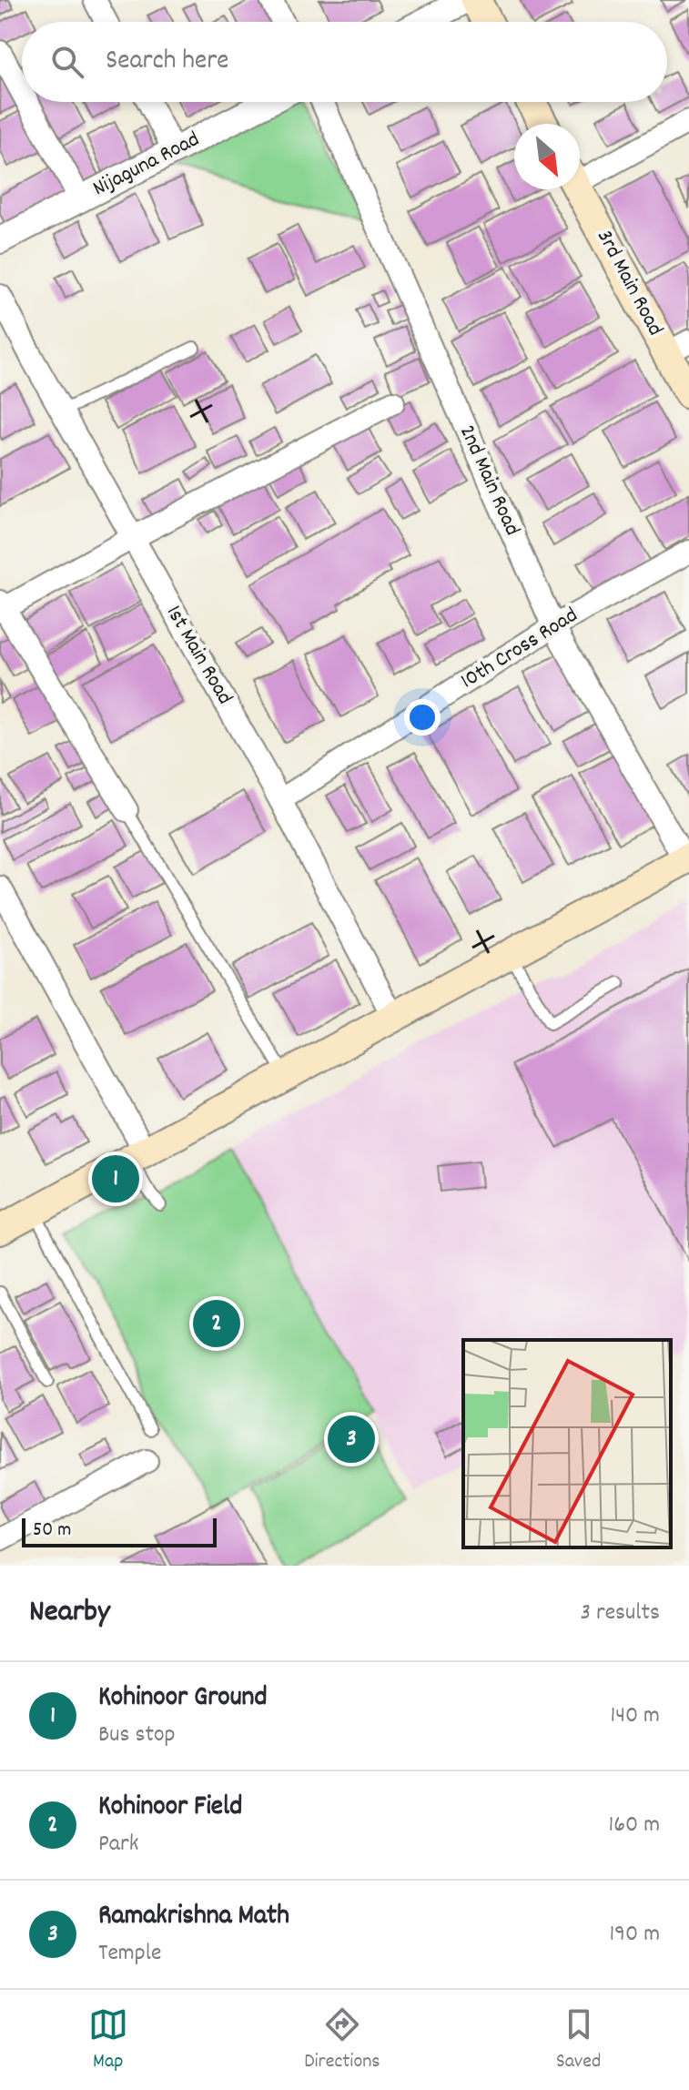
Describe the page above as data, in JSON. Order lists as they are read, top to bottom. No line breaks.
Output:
{"streets":{"main road":["3rd Main Road"],"street":["Nijaguna Road","2nd Main Road","10th Cross Road","1st Main Road"]},"crossings":[["2nd Main Road","10th Cross Road"],["10th Cross Road","1st Main Road"]],"scale_bar":"50 m","north":"bottom right","page":{"search":"Search here","pins":["1","2","3"],"scale":"50 m","heading":["Nearby","3 results"],"list":[{"mark":"1","name":"Kohinoor Ground","note":"Bus stop","value":"140 m"},{"mark":"2","name":"Kohinoor Field","note":"Park","value":"160 m"},{"mark":"3","name":"Ramakrishna Math","note":"Temple","value":"190 m"}],"nav":["Map","Directions","Saved"]}}
